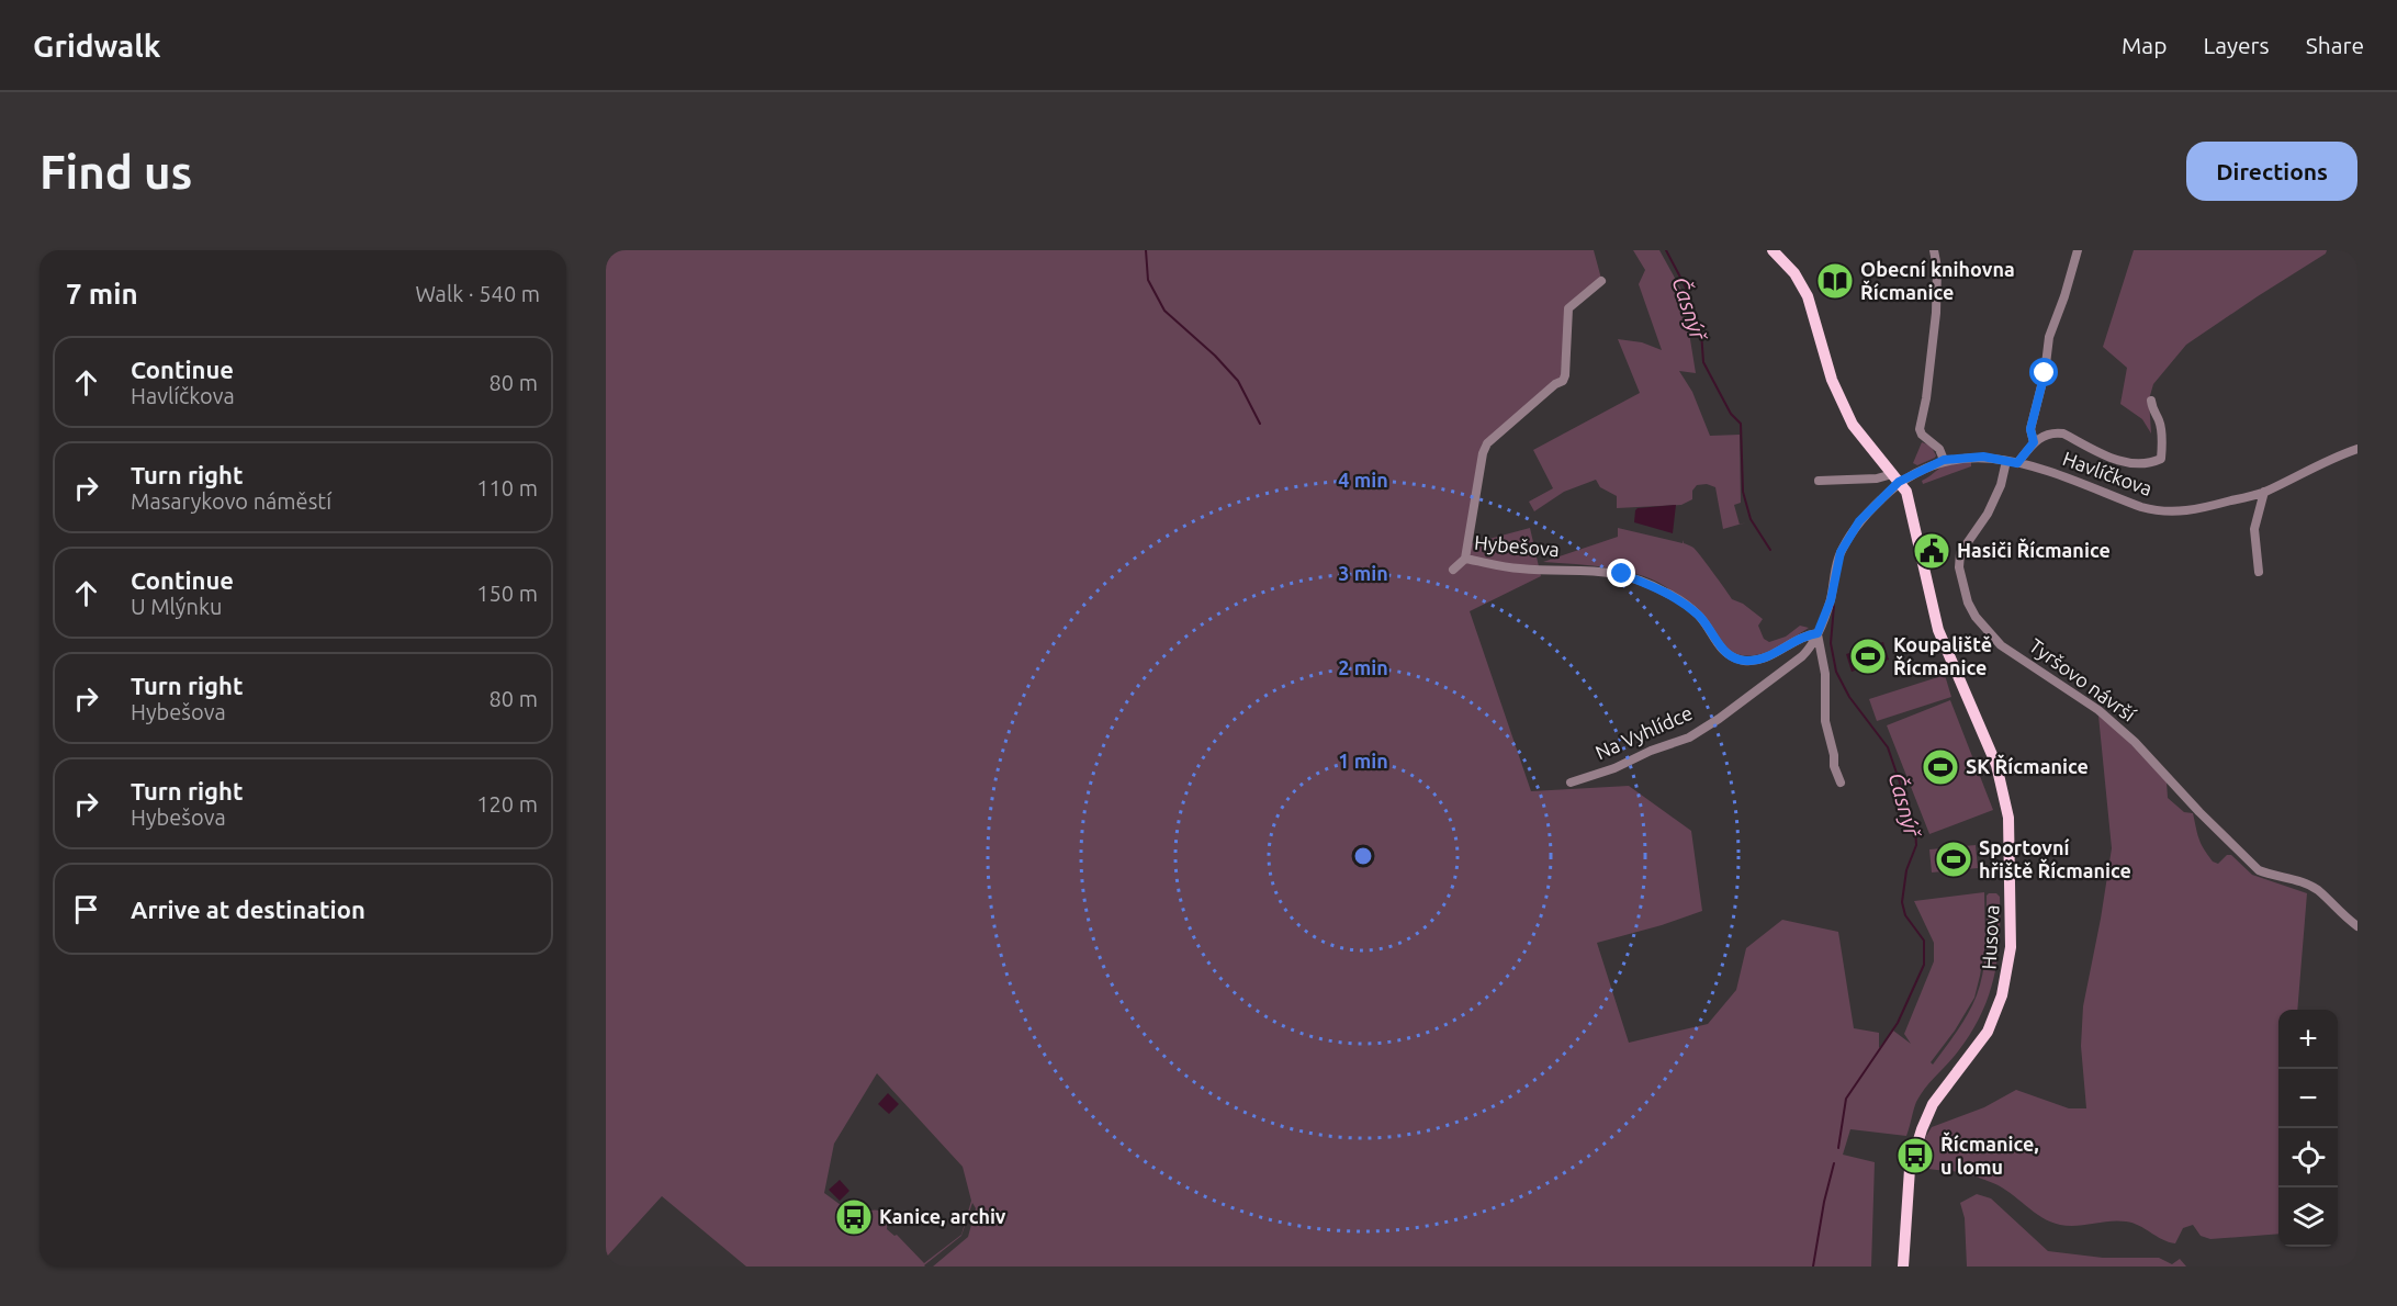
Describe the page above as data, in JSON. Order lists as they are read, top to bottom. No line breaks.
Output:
{"streets":{"main road":["Husova"],"street":["Havlíčkova","Hybešova","Tyršovo návrší","Na Vyhlídce"]},"crossings":[["Havlíčkova","Tyršovo návrší"],["Hybešova","Na Vyhlídce"],["Na Vyhlídce","Husova"]],"water":["Časnýř"],"places":{"library":["Obecní knihovna Řícmanice"],"public building":["Hasiči Řícmanice"],"sports":["Koupaliště Řícmanice","SK Řícmanice","Sportovní hřiště Řícmanice"],"bus stop":["Řícmanice, u lomu","Kanice, archiv"]},"page":{"header":"Gridwalk","nav":["Map","Layers","Share"],"buttons":"Directions","title":"Find us","heading":["7 min","Walk · 540 m"],"list":[["Continue","Havlíčkova","80 m"],["Turn right","Masarykovo náměstí","110 m"],["Continue","U Mlýnku","150 m"],["Turn right","Hybešova","80 m"],["Turn right","Hybešova","120 m"],"Arrive at destination"],"map_buttons":["+","−"]},"rings":["4 min","3 min","2 min","1 min"]}
